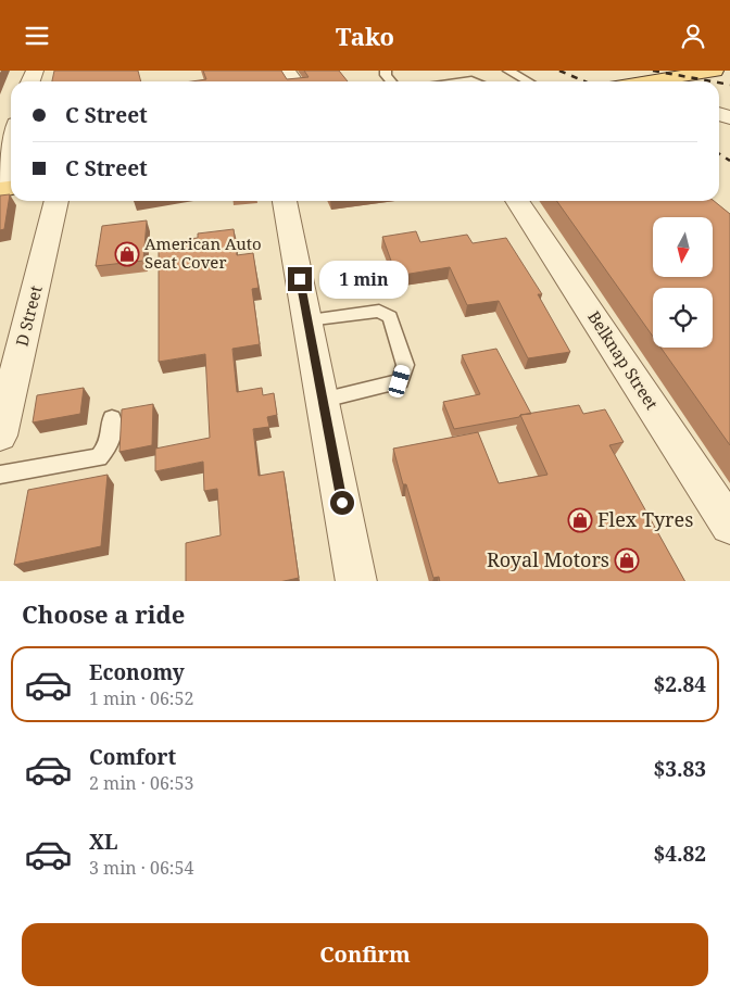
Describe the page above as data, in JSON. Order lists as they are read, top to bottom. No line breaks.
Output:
{"streets":{"street":["D Street","Belknap Street"]},"places":{"shop":["American Auto Seat Cover","Flex Tyres","Royal Motors"]},"north":"bottom","page":{"header":"Tako","banner":["C Street","C Street"],"bubble":"1 min","heading":"Choose a ride","list":[{"name":"Economy","note":"1 min · 06:52","value":"$2.84"},{"name":"Comfort","note":"2 min · 06:53","value":"$3.83"},{"name":"XL","note":"3 min · 06:54","value":"$4.82"}],"buttons":"Confirm"}}
